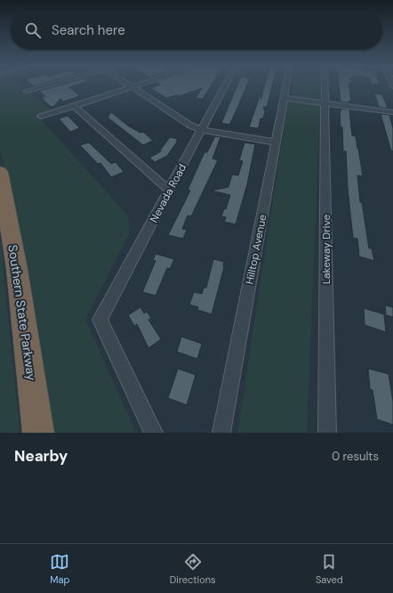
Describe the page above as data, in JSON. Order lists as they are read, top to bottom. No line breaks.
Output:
{"streets":{"highway":["Southern State Parkway"],"street":["Nevada Road","Hilltop Avenue","Lakeway Drive"]},"page":{"search":"Search here","heading":["Nearby","0 results"],"nav":["Map","Directions","Saved"]}}
